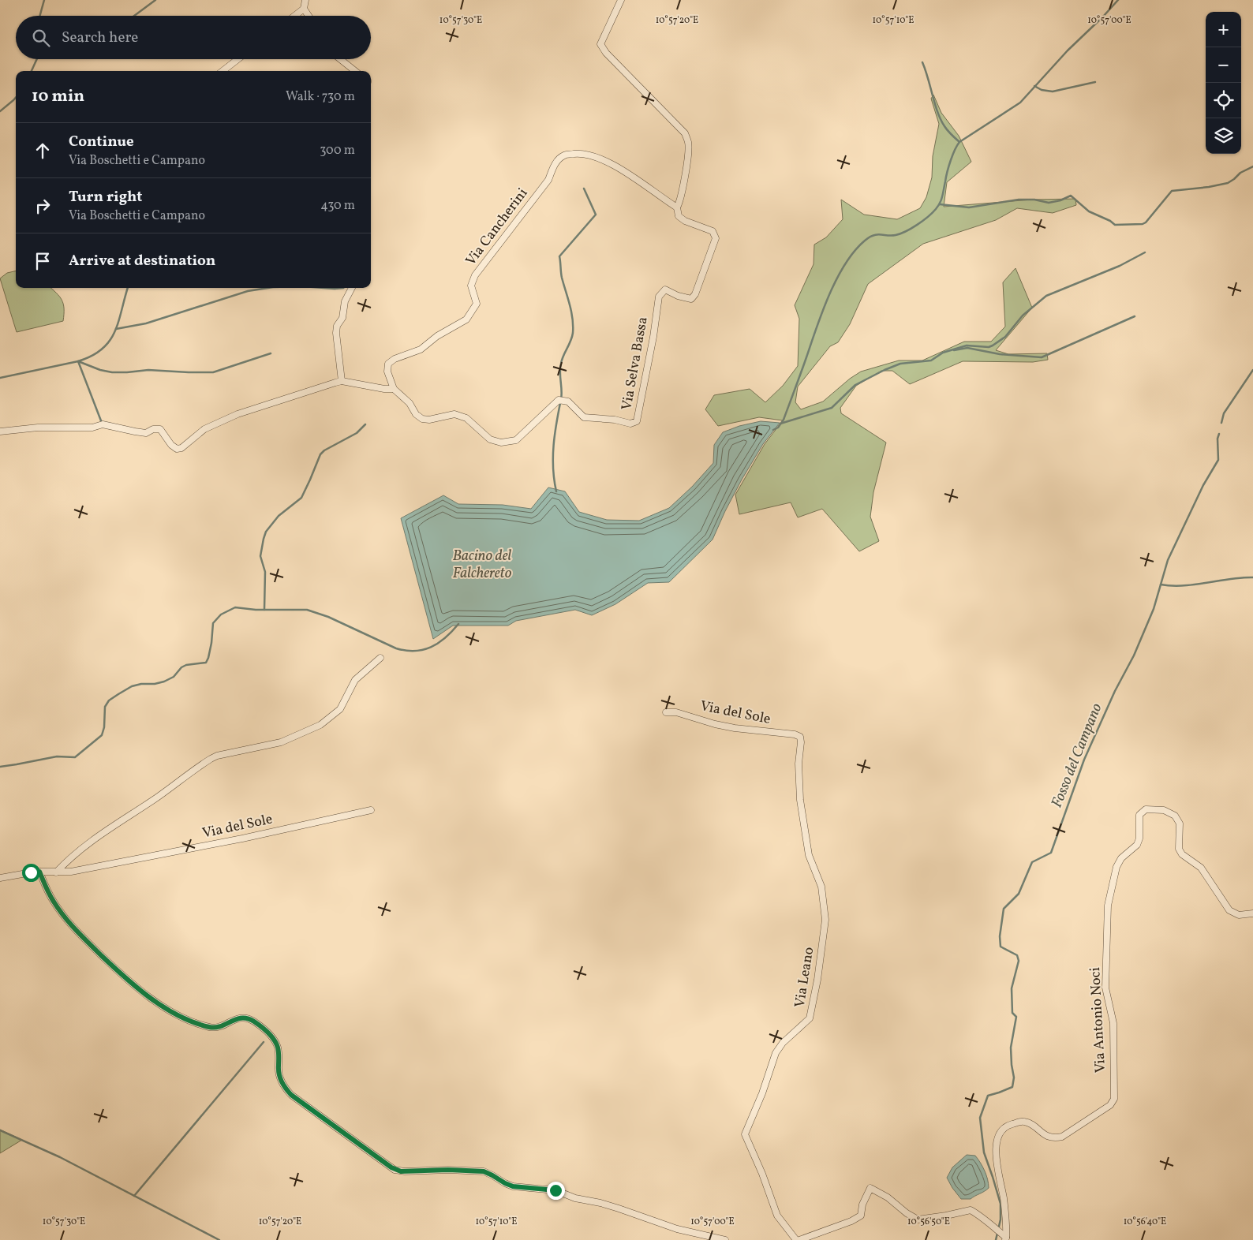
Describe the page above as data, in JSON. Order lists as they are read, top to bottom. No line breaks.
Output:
{"streets":{"street":["Via Cancherini","Via Selva Bassa","Via del Sole","Via Leano","Via Antonio Noci"]},"crossings":[["Via Cancherini","Via Selva Bassa"],["Via del Sole","Via Leano"]],"water":["Bacino del Falchereto","Fosso del Campano"],"page":{"map_buttons":["+","−"],"search":"Search here","heading":["10 min","Walk · 730 m"],"list":[["Continue","Via Boschetti e Campano","300 m"],["Turn right","Via Boschetti e Campano","430 m"],"Arrive at destination"]},"coordinates":["10°57'30\"E","10°57'20\"E","10°57'10\"E","10°57'00\"E","10°56'50\"E","10°56'40\"E"]}
